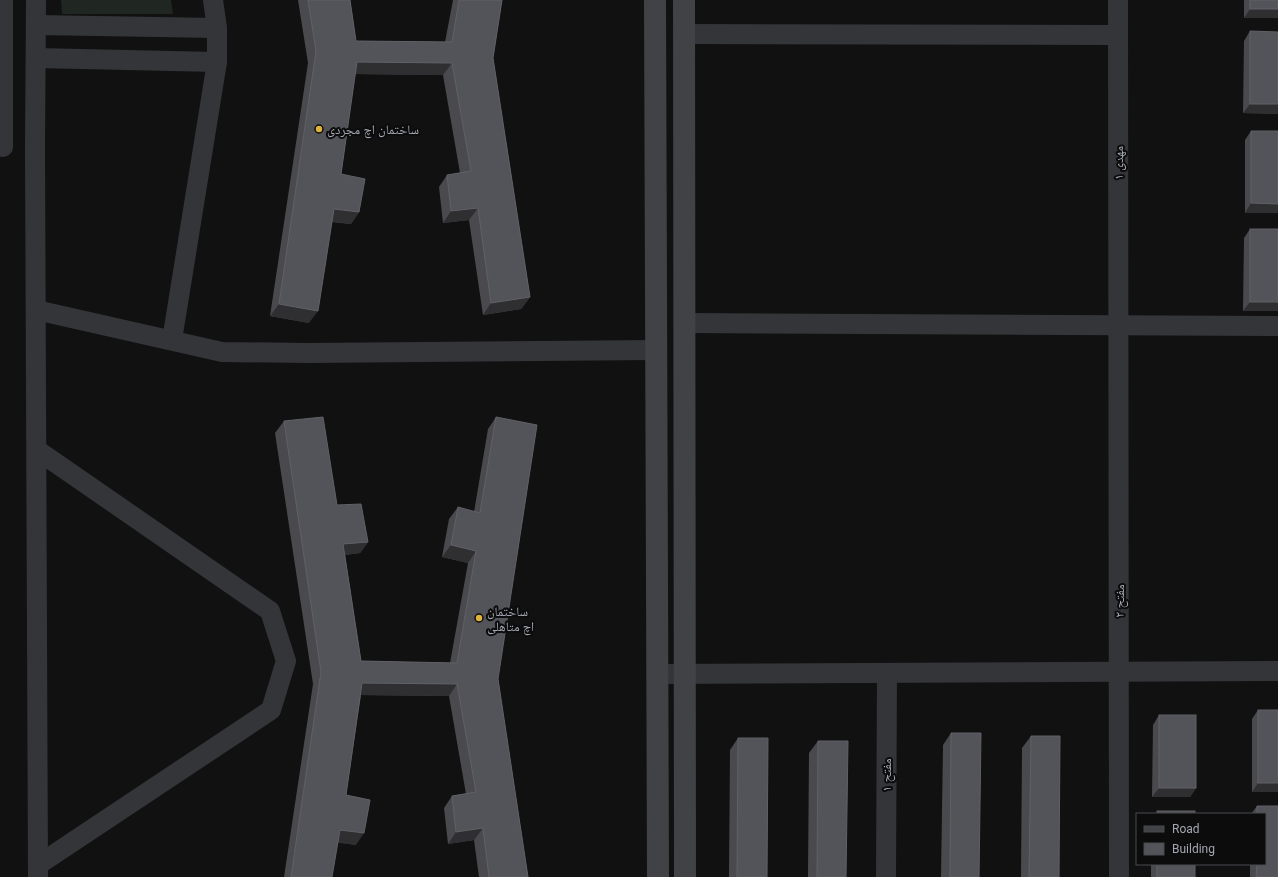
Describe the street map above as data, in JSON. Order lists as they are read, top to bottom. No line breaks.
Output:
{"streets":{"street":["مهدی ۱","مفتح ۲","مفتح ۱"]},"crossings":[["مهدی ۱","مفتح ۲"]],"places":["ساختمان اچ مجردی","ساختمان اچ متاهلی"],"legend":["Road","Building"]}
